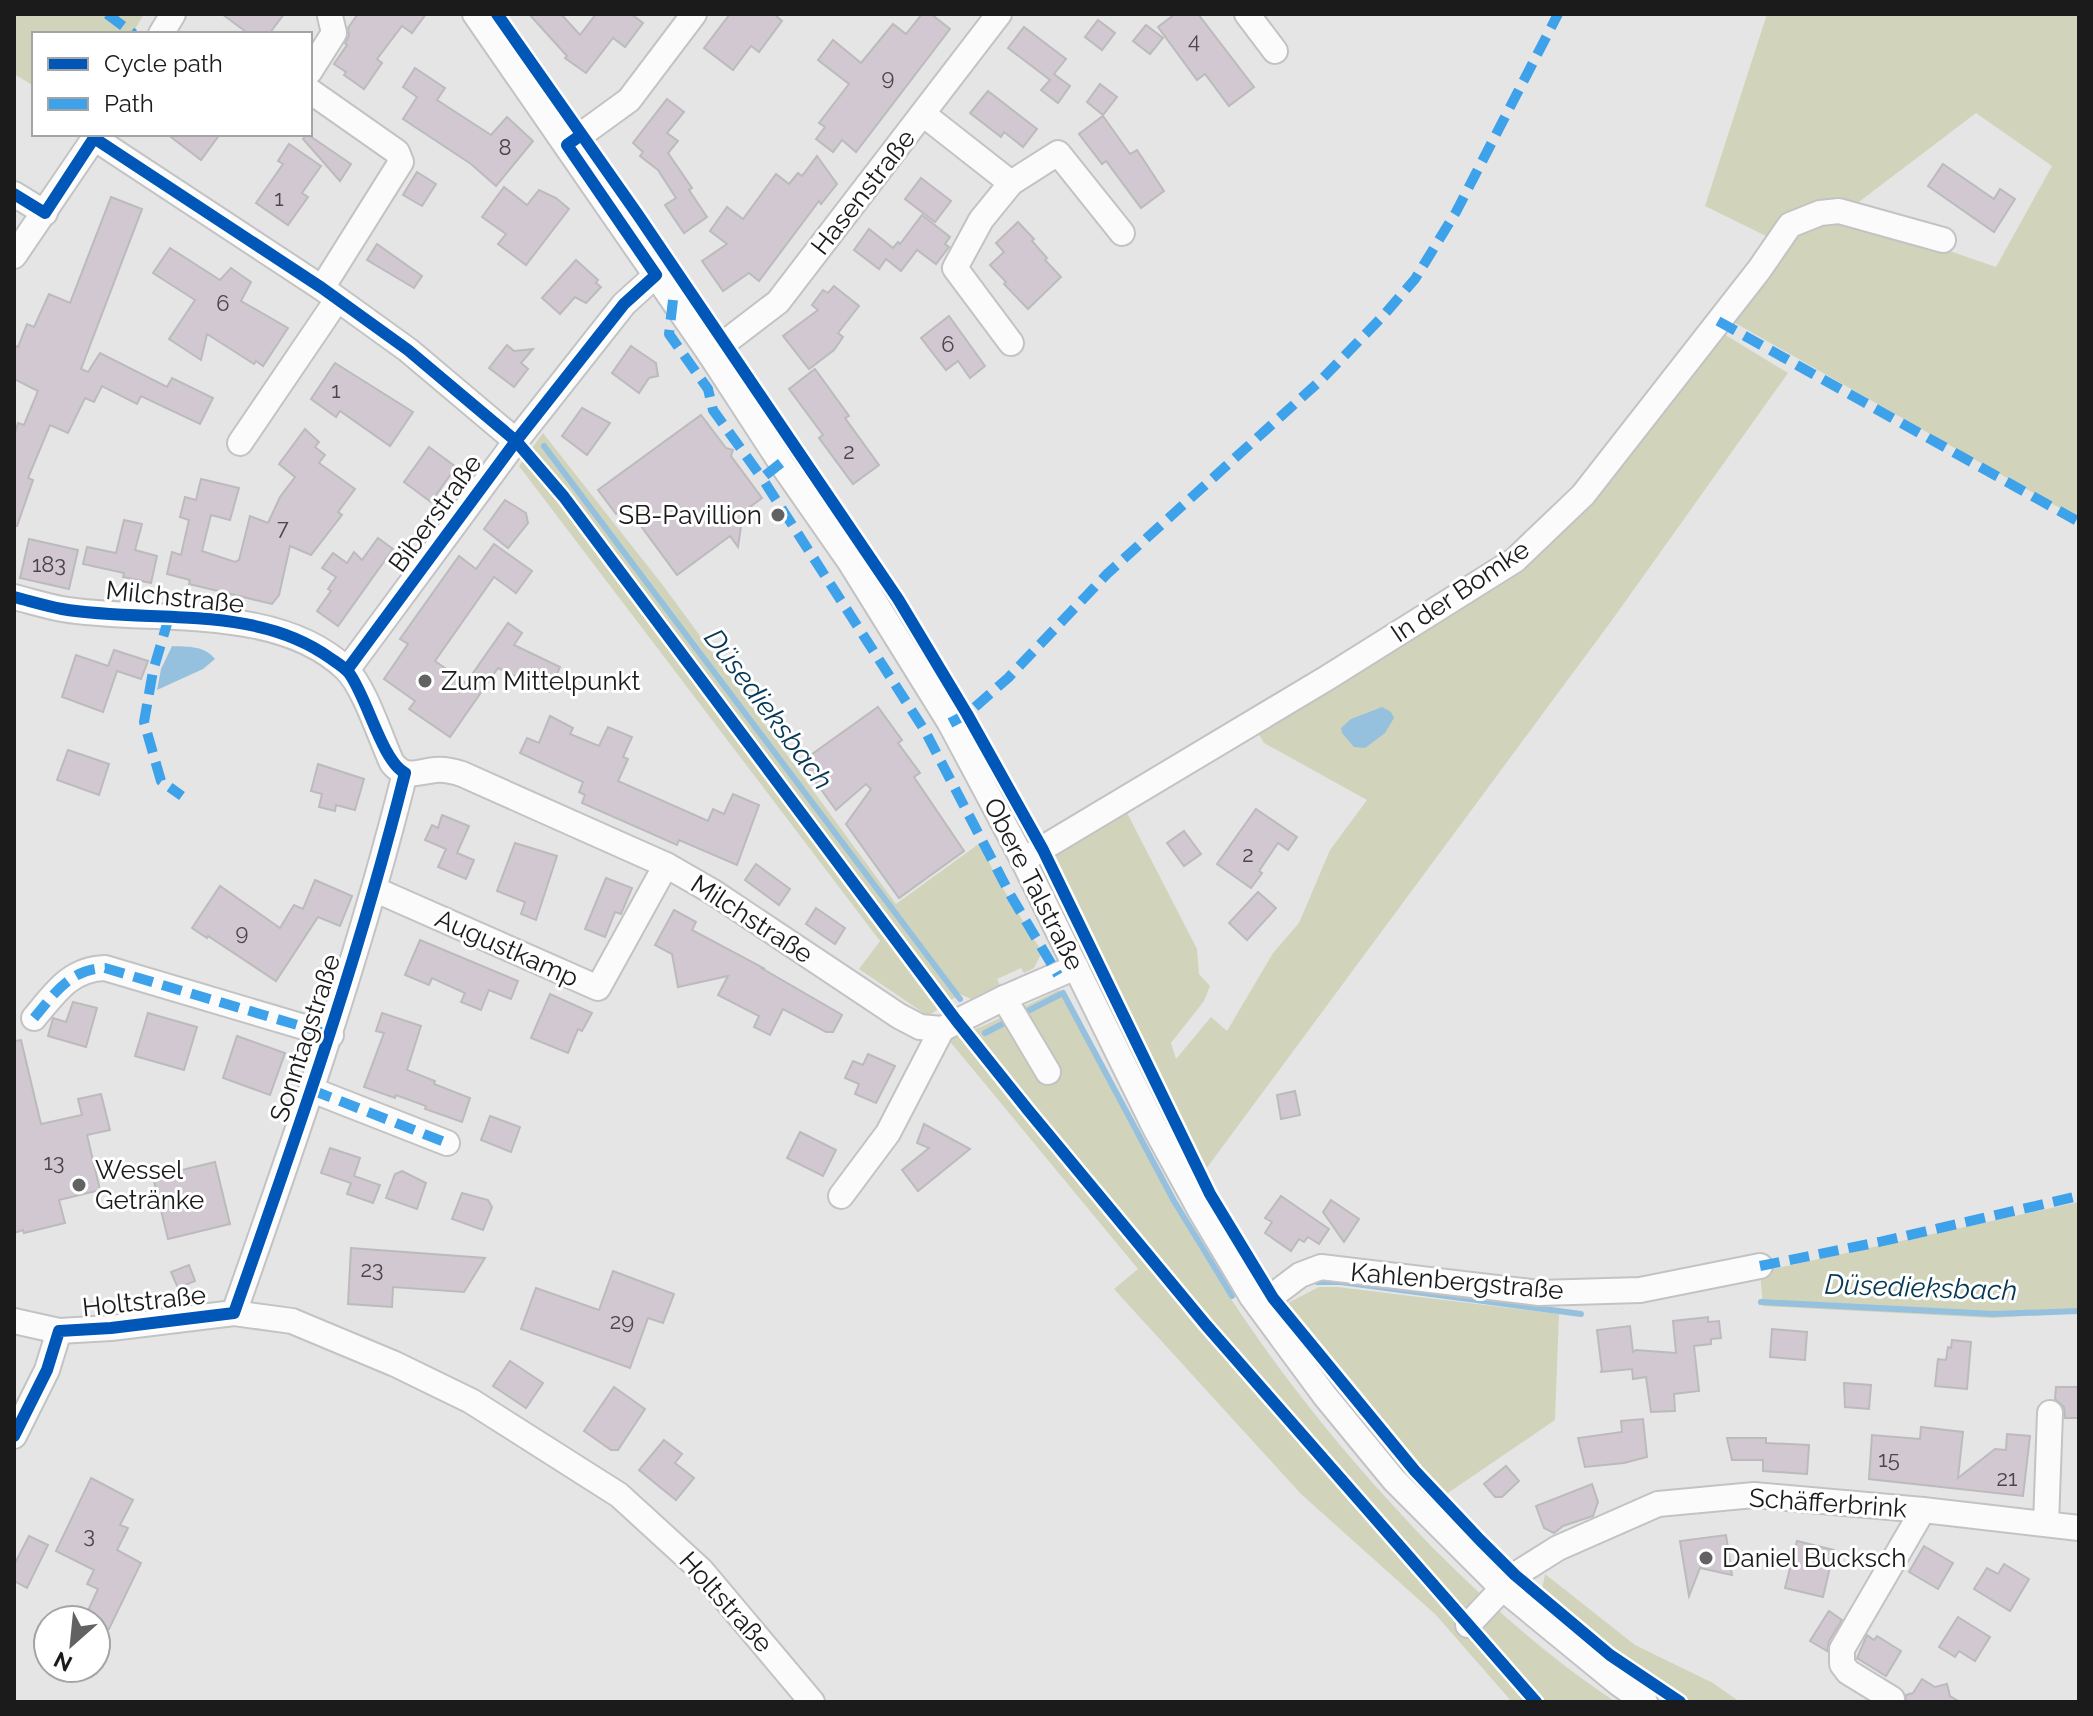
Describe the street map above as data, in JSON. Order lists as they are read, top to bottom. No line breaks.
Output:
{"streets":{"street":["Hasenstraße","Biberstraße","In der Bomke","Milchstraße","Obere Talstraße","Augustkamp","Sonntagstraße","Kahlenbergstraße","Holtstraße","Schäfferbrink"]},"crossings":[["Hasenstraße","Obere Talstraße"],["Biberstraße","Milchstraße"],["Biberstraße","Obere Talstraße"],["In der Bomke","Obere Talstraße"],["Milchstraße","Augustkamp"],["Milchstraße","Sonntagstraße"],["Obere Talstraße","Kahlenbergstraße"],["Obere Talstraße","Schäfferbrink"],["Augustkamp","Sonntagstraße"],["Sonntagstraße","Holtstraße"]],"water":["Düsedieksbach"],"places":["SB-Pavillion","Zum Mittelpunkt","Wessel Getränke","Daniel Bucksch"],"house_numbers":["4","9","8","1","6","6","1","2","7","183","2","9","13","23","29","15","21","3"],"legend":["Cycle path","Path"],"north":"bottom left"}
